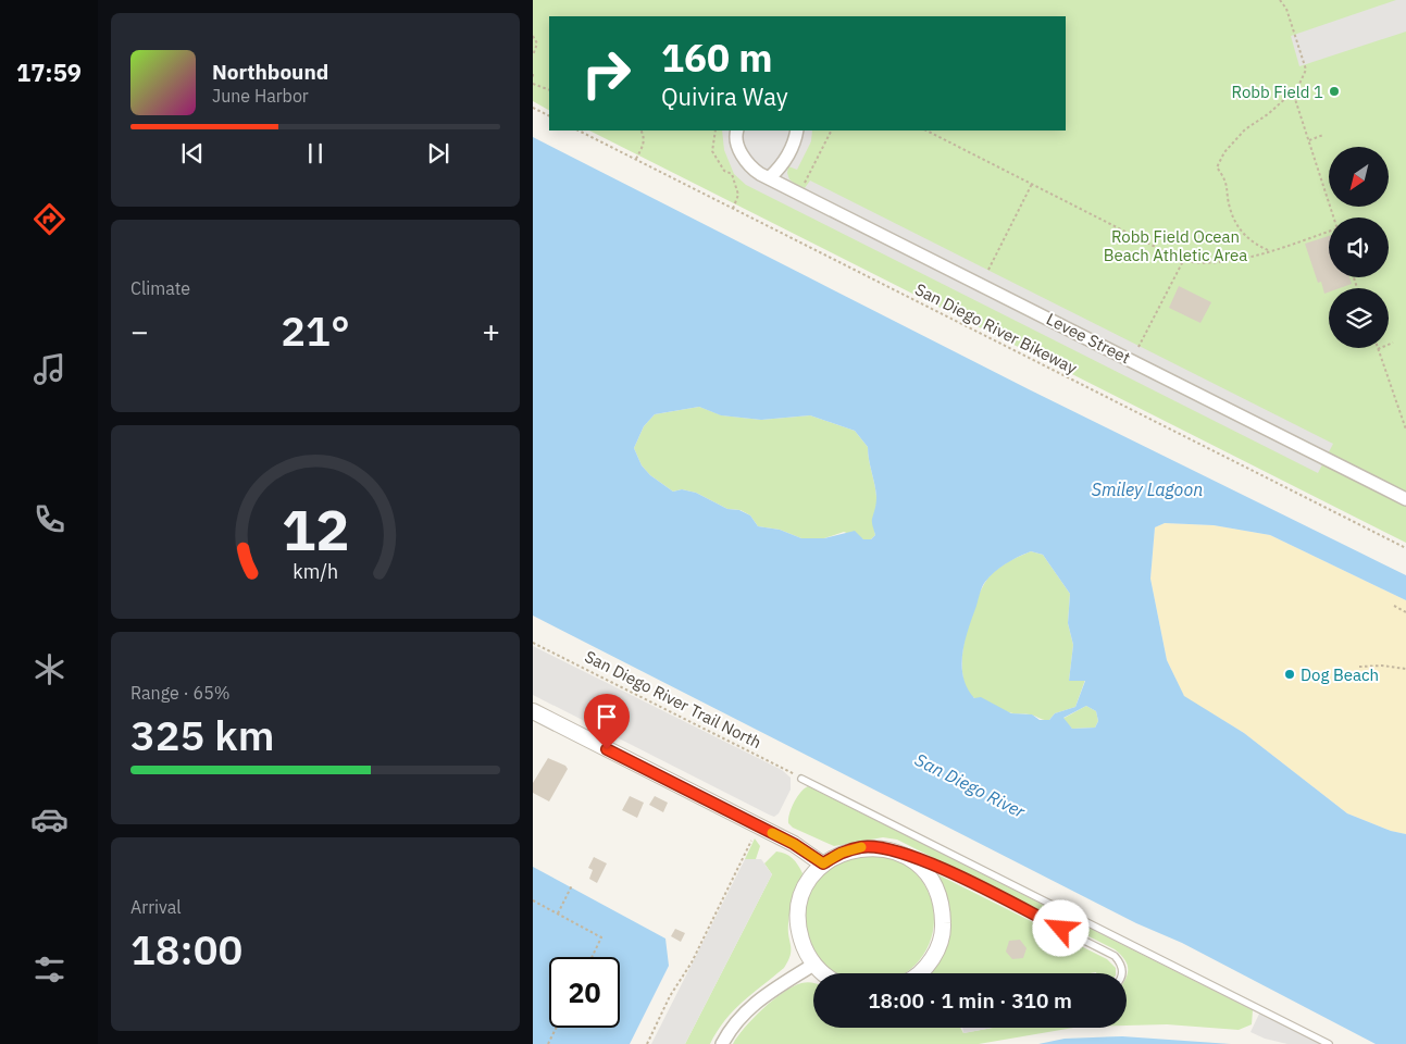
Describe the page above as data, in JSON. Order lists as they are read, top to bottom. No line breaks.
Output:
{"streets":{"street":["Levee Street"],"path":["San Diego River Bikeway","San Diego River Trail North"]},"water":["Smiley Lagoon","San Diego River"],"parks":["Robb Field Ocean Beach Athletic Area"],"places":["Robb Field 1","Dog Beach"],"north":"bottom left","page":{"tabs":"17:59","turn":["160 m","Quivira Way"],"song":["Northbound","June Harbor"],"tile":["Climate",["Range · 65%","325 km"],["Arrival","18:00"]],"heat":["−","21°","+"],"limit":"20","trip":"18:00 · 1 min · 310 m","gauge":["12","km/h"]}}
